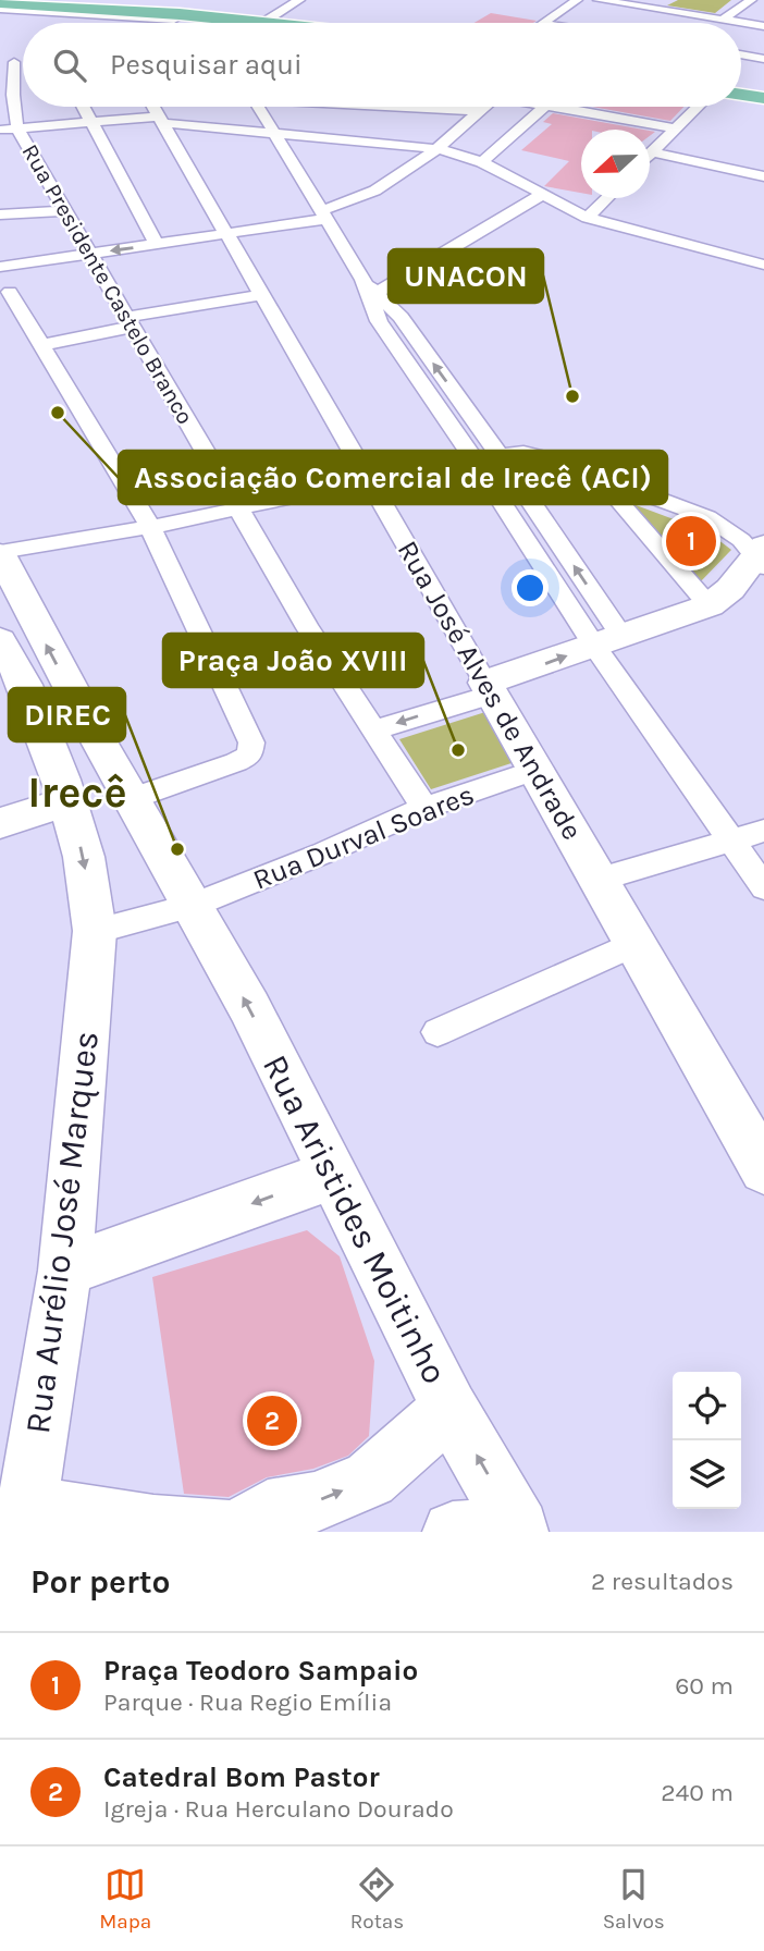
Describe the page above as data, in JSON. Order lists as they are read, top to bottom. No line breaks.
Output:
{"streets":{"street":["Rua Presidente Castelo Branco","Rua José Alves de Andrade","Rua Durval Soares","Rua Aristides Moitinho","Rua Aurélio José Marques"]},"crossings":[["Rua Presidente Castelo Branco","Rua Durval Soares"],["Rua José Alves de Andrade","Rua Durval Soares"],["Rua Durval Soares","Rua Aristides Moitinho"],["Rua Durval Soares","Rua Aurélio José Marques"]],"one_way":["Rua Aristides Moitinho"],"districts":["Irecê"],"places":["UNACON","Associação Comercial de Irecê (ACI)","Praça João XVIII","DIREC"],"north":"left","page":{"search":"Pesquisar aqui","pins":["1","2"],"heading":["Por perto","2 resultados"],"list":[{"mark":"1","name":"Praça Teodoro Sampaio","note":"Parque · Rua Regio Emília","value":"60 m"},{"mark":"2","name":"Catedral Bom Pastor","note":"Igreja · Rua Herculano Dourado","value":"240 m"}],"nav":["Mapa","Rotas","Salvos"]}}
